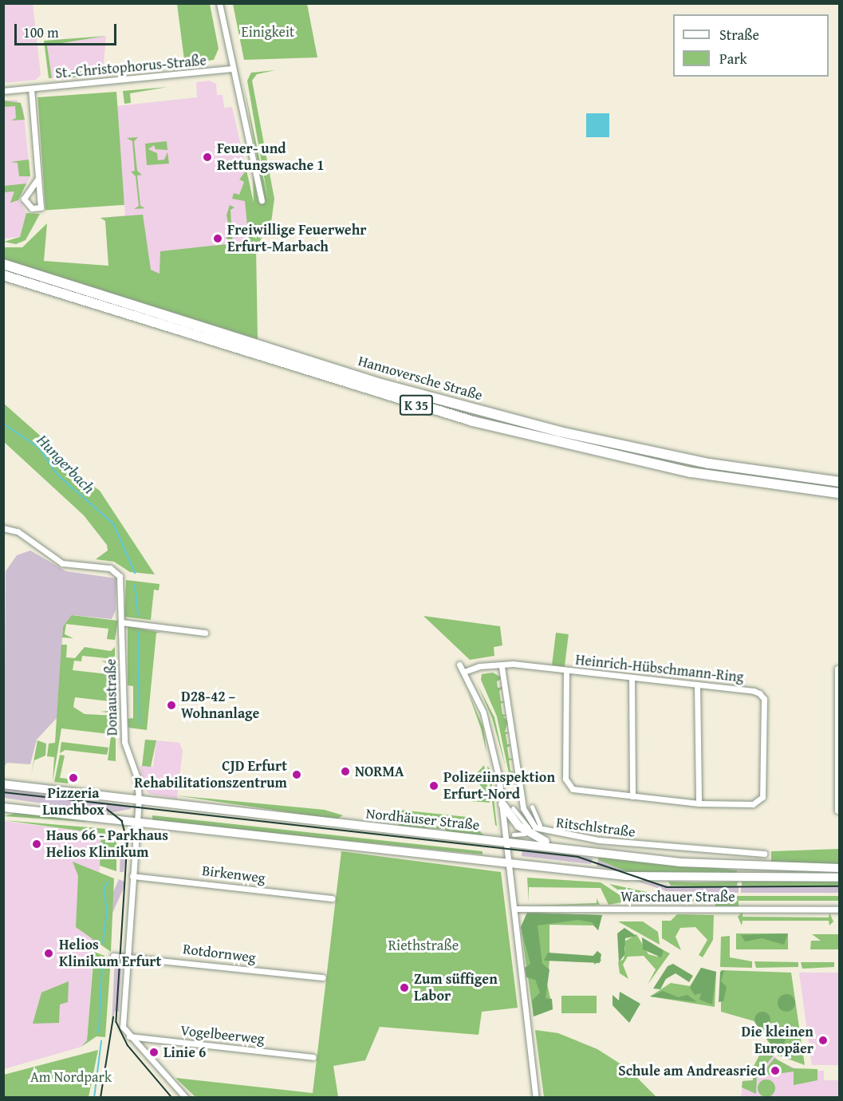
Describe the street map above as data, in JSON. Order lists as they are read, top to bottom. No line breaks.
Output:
{"streets":{"highway":["Hannoversche Straße","K 35"],"main road":["Nordhäuser Straße"],"street":["St.-Christophorus-Straße","Heinrich-Hübschmann-Ring","Donaustraße","Ritschlstraße","Birkenweg","Warschauer Straße","Rotdornweg","Vogelbeerweg"]},"crossings":[["Heinrich-Hübschmann-Ring","Ritschlstraße"],["Donaustraße","Nordhäuser Straße"],["Donaustraße","Birkenweg"],["Donaustraße","Rotdornweg"],["Donaustraße","Vogelbeerweg"]],"water":["Hungerbach"],"parks":["Einigkeit","Riethstraße","Am Nordpark"],"places":["Feuer- und Rettungswache 1","Freiwillige Feuerwehr Erfurt-Marbach","D28-42 – Wohnanlage","NORMA","CJD Erfurt Rehabilitationszentrum","Pizzeria Lunchbox","Polizeiinspektion Erfurt-Nord","Haus 66 - Parkhaus Helios Klinikum","Helios Klinikum Erfurt","Zum süffigen Labor","Die kleinen Europäer","Linie 6","Schule am Andreasried"],"legend":["Straße","Park"],"scale_bar":"100 m"}
